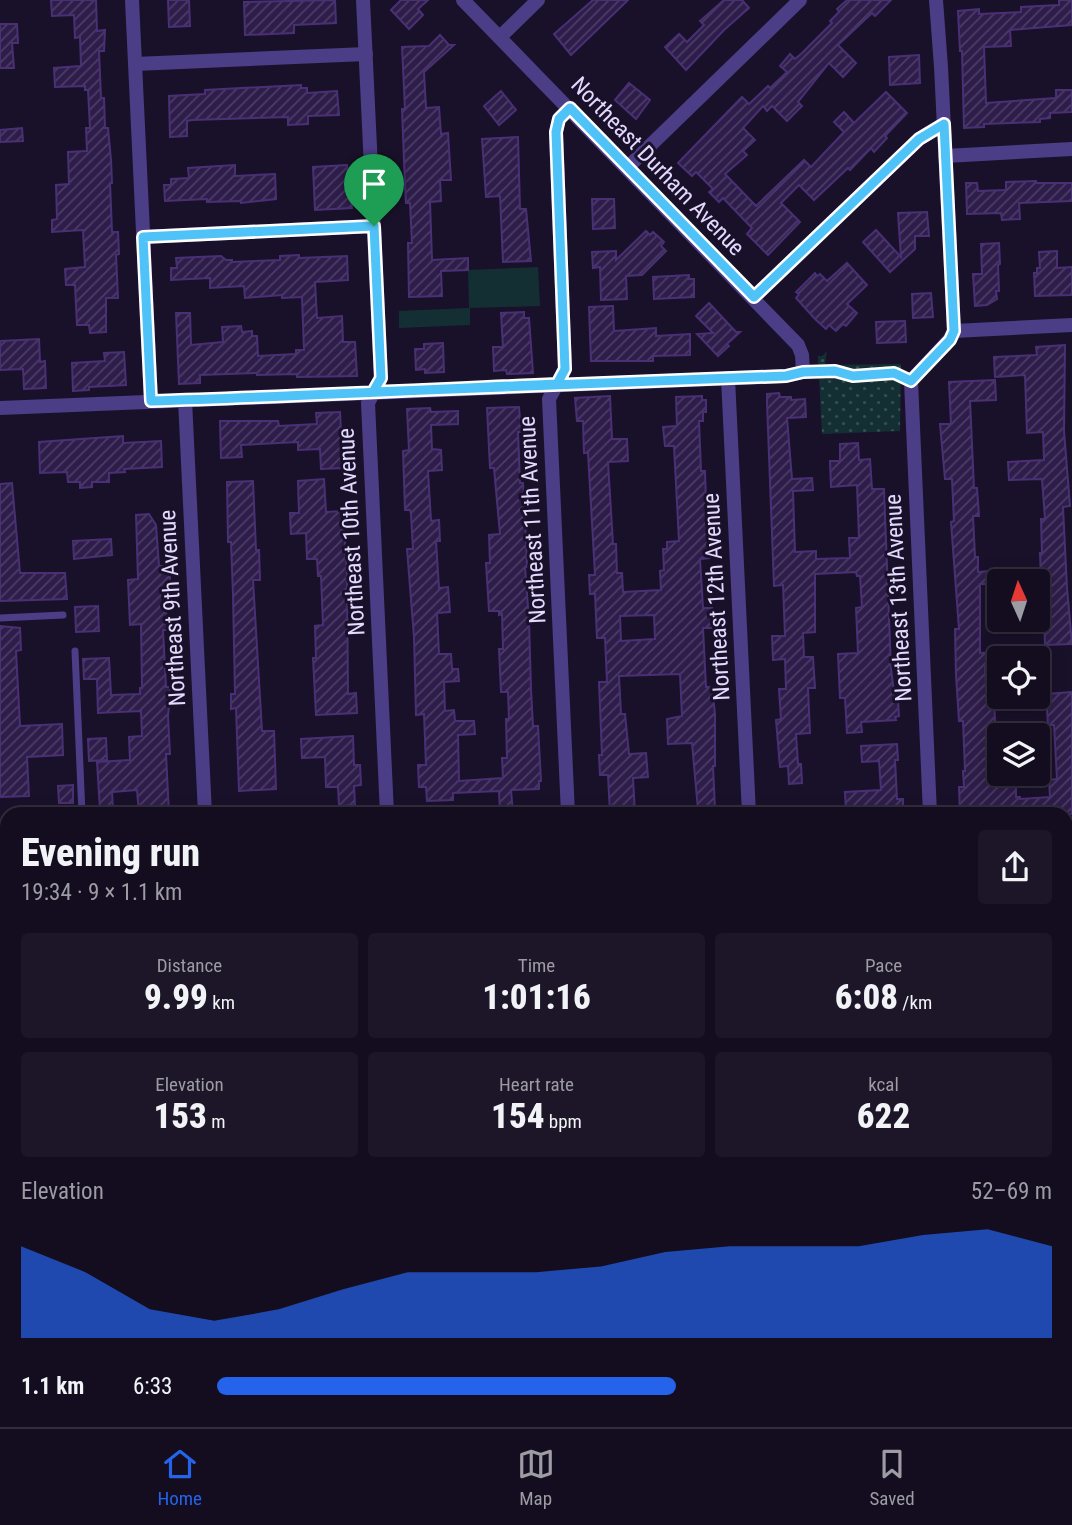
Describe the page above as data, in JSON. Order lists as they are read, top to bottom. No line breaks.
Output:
{"streets":{"street":["Northeast Durham Avenue","Northeast 11th Avenue","Northeast 10th Avenue","Northeast 12th Avenue","Northeast 13th Avenue","Northeast 9th Avenue"]},"crossings":[["Northeast Durham Avenue","Northeast 11th Avenue"]],"north":"top","page":{"heading":["Evening run","19:34 · 9 × 1.1 km"],"stats":[["Distance","9.99 km"],["Time","1:01:16"],["Pace","6:08 /km"],["Elevation","153 m"],["Heart rate","154 bpm"],["kcal","622"]],"chart":["Elevation","52–69 m"],"list":[{"name":"1.1 km","note":"6:33"}],"tabs":["Home","Map","Saved"]}}
